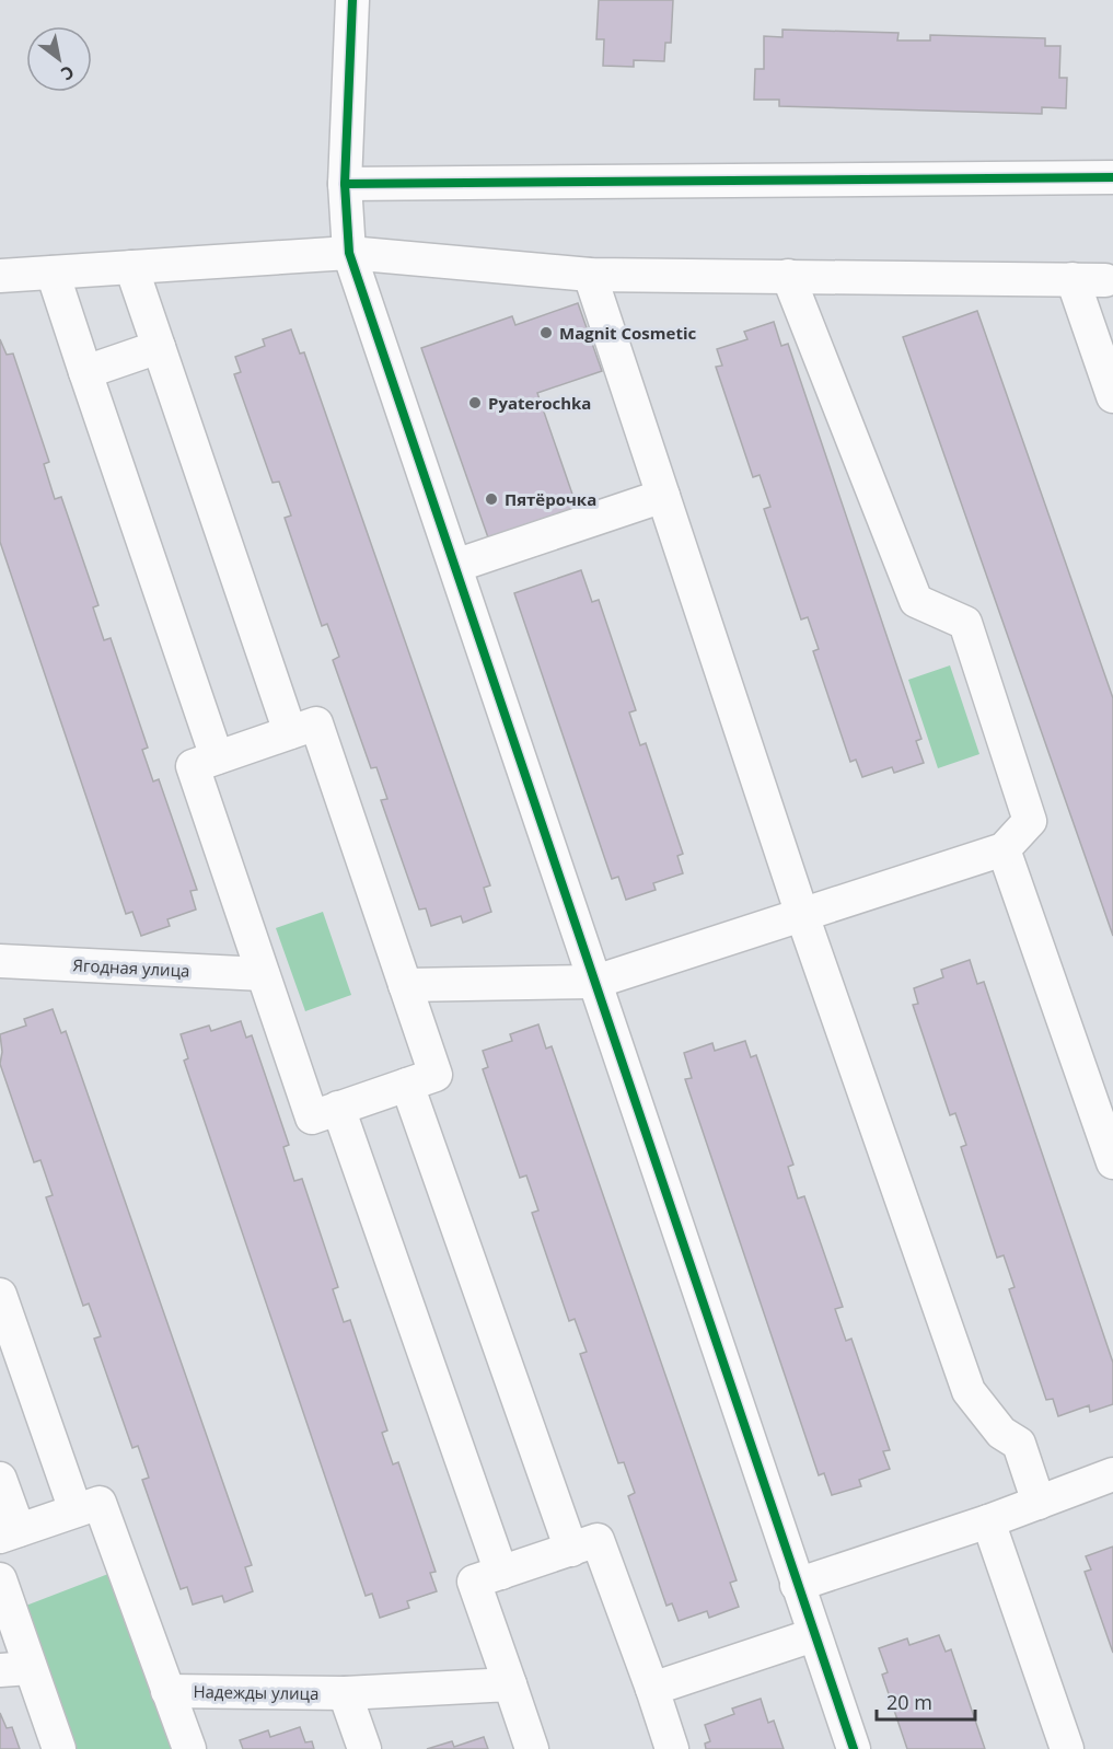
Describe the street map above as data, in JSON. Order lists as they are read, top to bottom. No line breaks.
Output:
{"streets":{"street":["Ягодная улица","Надежды улица"]},"places":["Magnit Cosmetic","Pyaterochka","Пятёрочка"],"scale_bar":"20 m","north":"bottom right"}
